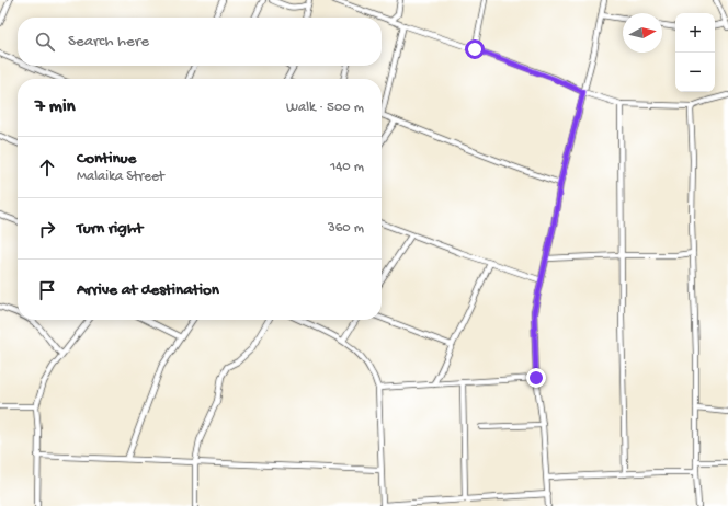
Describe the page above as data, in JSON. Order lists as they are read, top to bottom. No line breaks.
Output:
{"north":"right","page":{"map_buttons":["+","−"],"search":"Search here","heading":["7 min","Walk · 500 m"],"list":[["Continue","Malaika Street","140 m"],["Turn right","360 m"],"Arrive at destination"]}}
